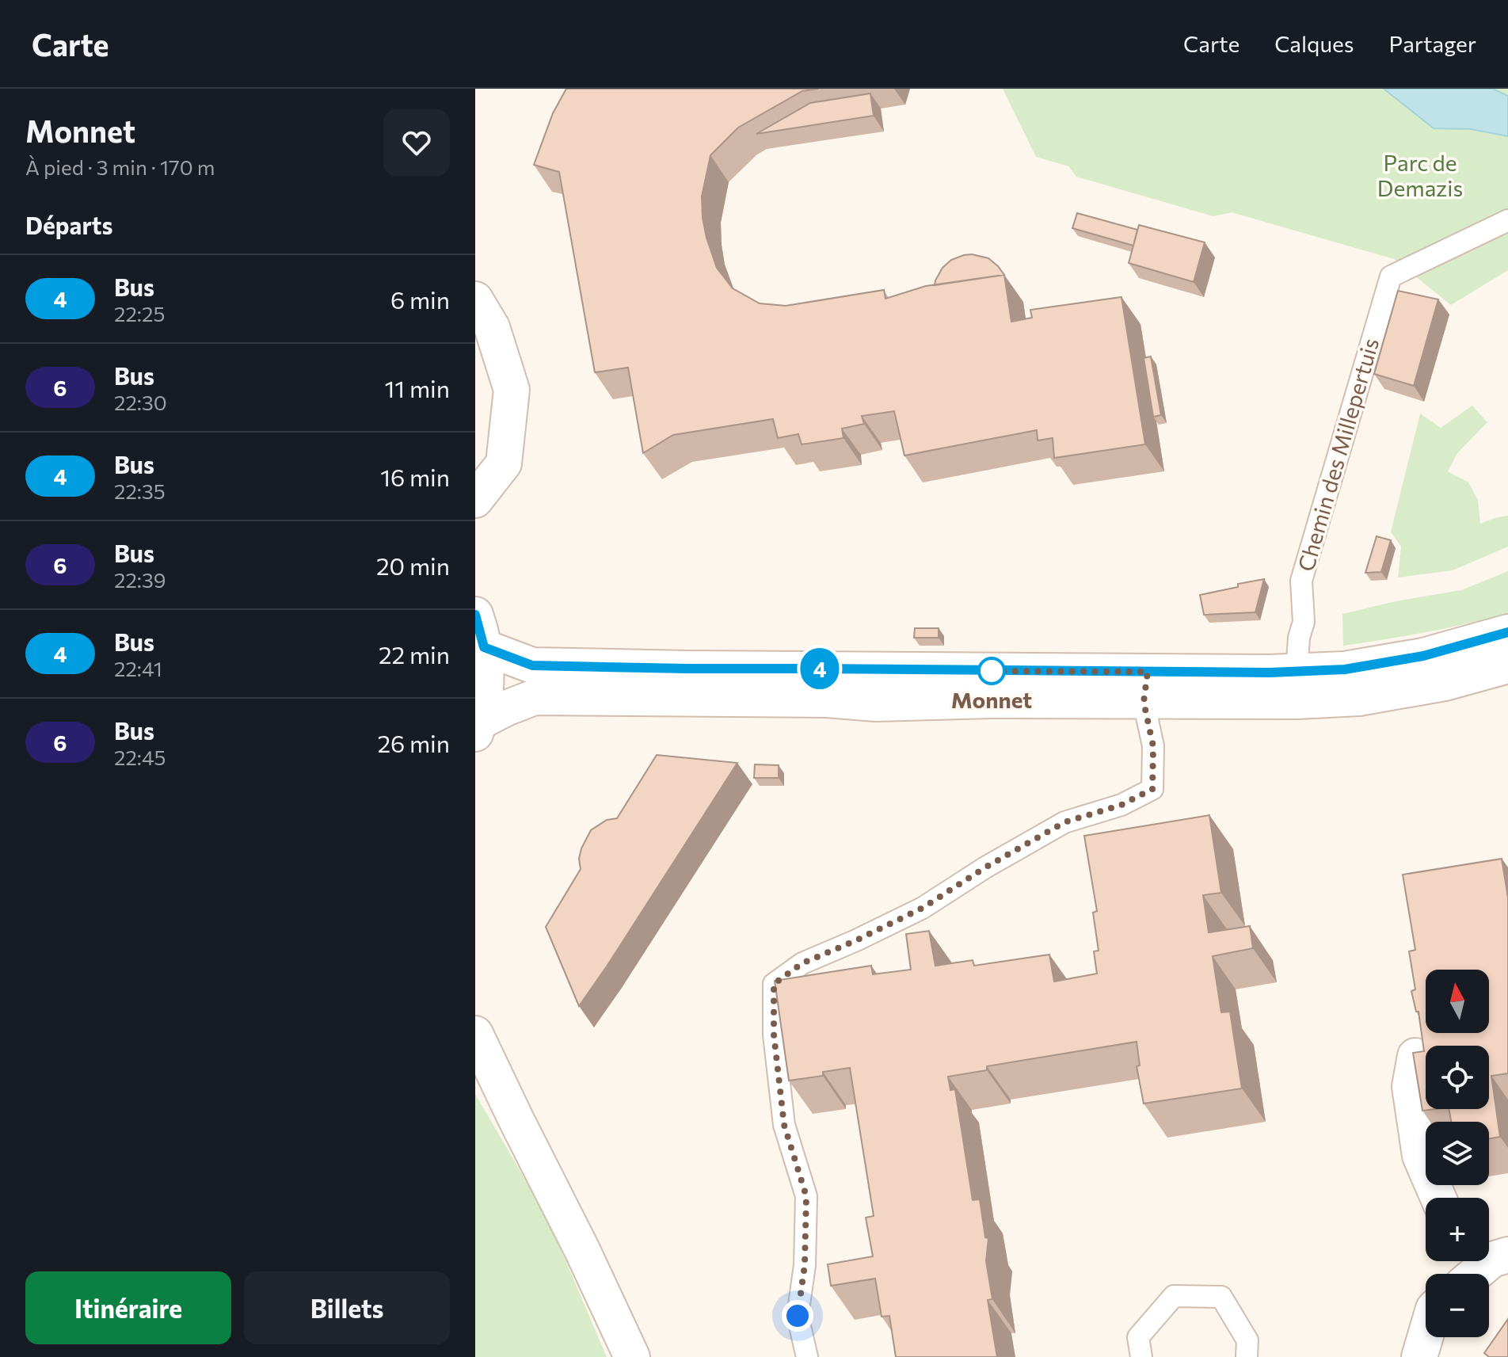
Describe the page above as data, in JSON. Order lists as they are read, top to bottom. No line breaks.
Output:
{"streets":{"lane":["Chemin des Millepertuis"]},"parks":["Parc de Demazis"],"places":["Monnet"],"lines":["bus line 4"],"north":"top","page":{"header":"Carte","nav":["Carte","Calques","Partager"],"heading":[["Monnet","À pied · 3 min · 170 m"],"Départs"],"on_map":"4","list":[{"mark":"4","name":"Bus","note":"22:25","value":"6 min"},{"mark":"6","name":"Bus","note":"22:30","value":"11 min"},{"mark":"4","name":"Bus","note":"22:35","value":"16 min"},{"mark":"6","name":"Bus","note":"22:39","value":"20 min"},{"mark":"4","name":"Bus","note":"22:41","value":"22 min"},{"mark":"6","name":"Bus","note":"22:45","value":"26 min"}],"map_buttons":["+","−"],"buttons":["Itinéraire","Billets"]}}
